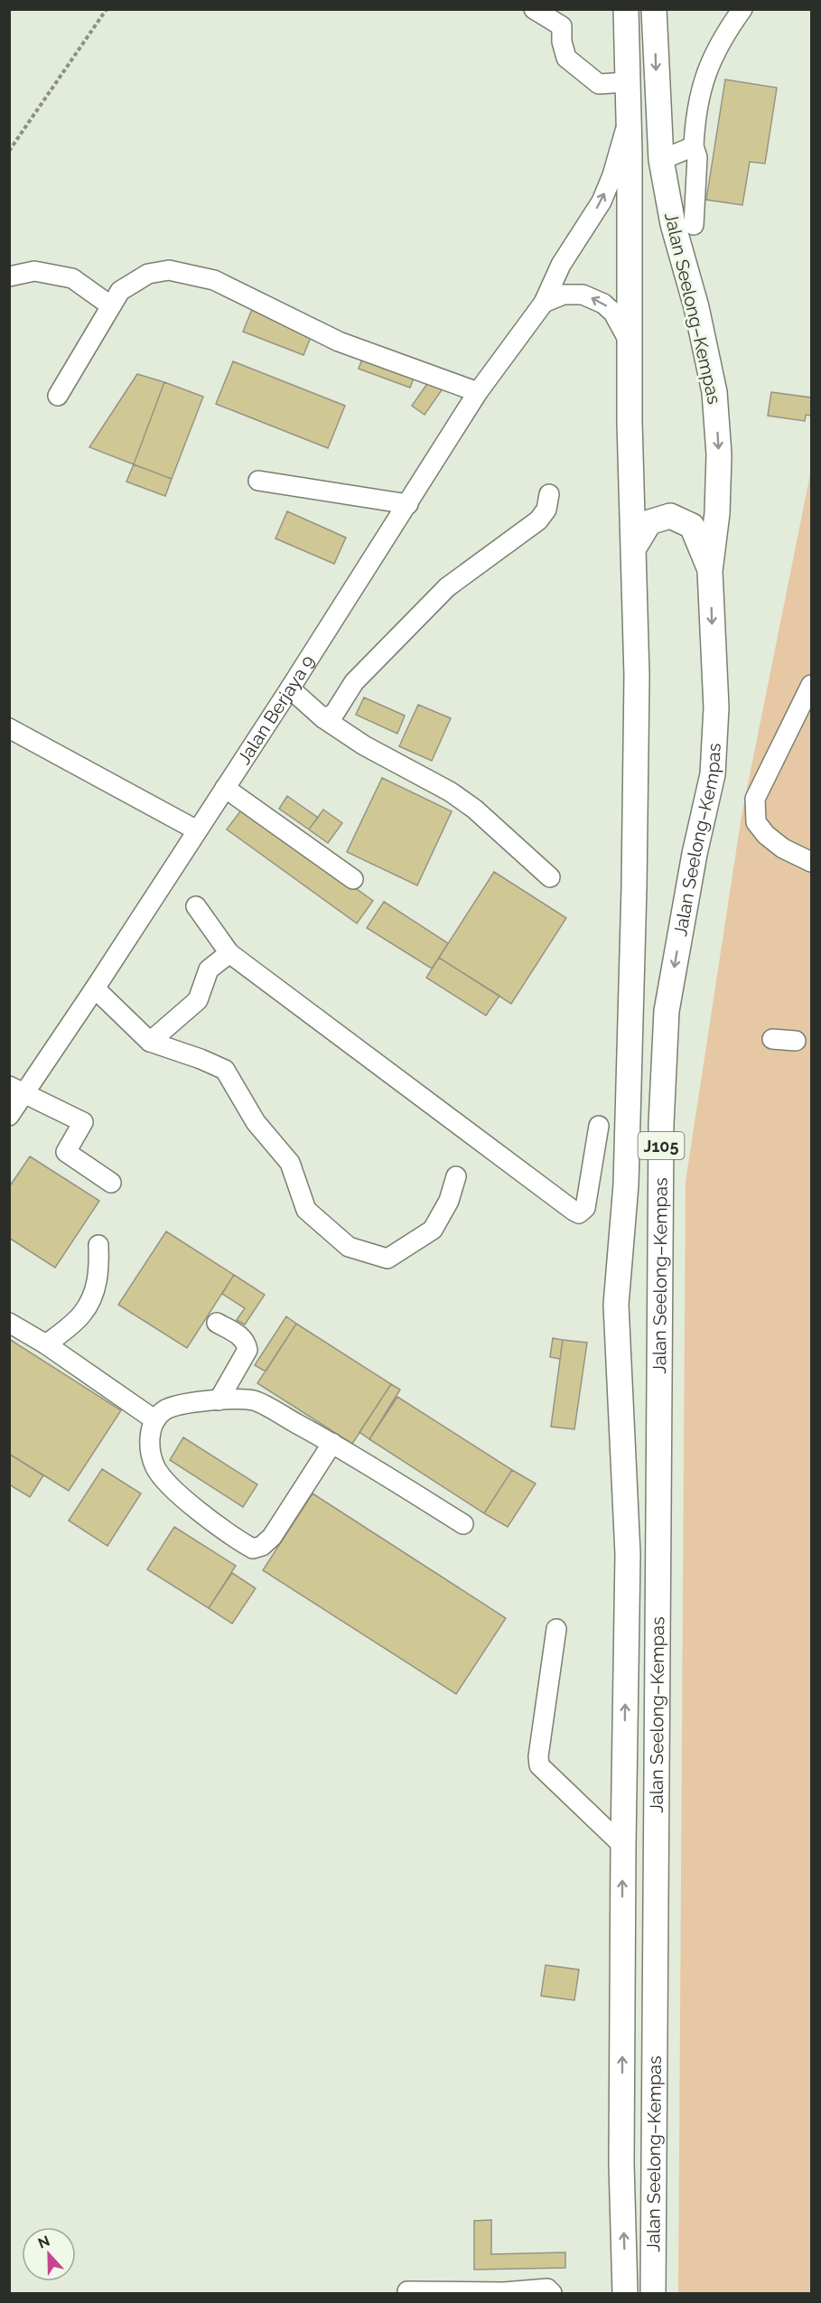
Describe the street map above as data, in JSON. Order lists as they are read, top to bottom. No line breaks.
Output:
{"streets":{"main road":["Jalan Seelong–Kempas","J105"],"street":["Jalan Berjaya 9"]},"crossings":[["Jalan Seelong–Kempas","Jalan Berjaya 9"]],"north":"top"}
